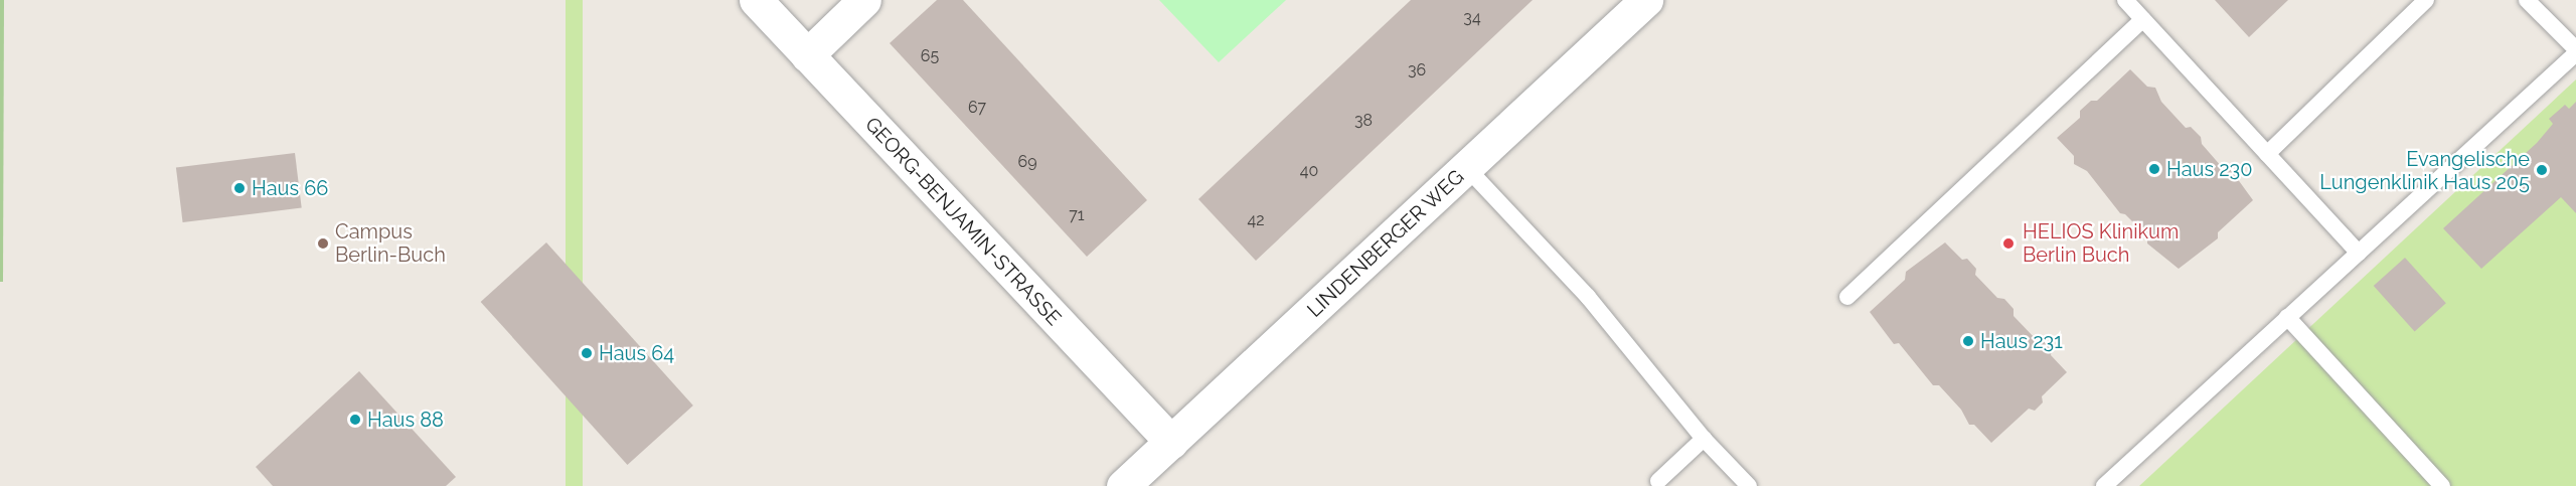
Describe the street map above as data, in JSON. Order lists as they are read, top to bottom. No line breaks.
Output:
{"streets":{"street":["GEORG-BENJAMIN-STRASSE","LINDENBERGER WEG"]},"crossings":[["GEORG-BENJAMIN-STRASSE","LINDENBERGER WEG"]],"places":["Haus 230","Evangelische Lungenklinik Haus 205","Haus 66","Campus Berlin-Buch","HELIOS Klinikum Berlin Buch","Haus 231","Haus 64","Haus 88"],"house_numbers":["34","65","36","67","38","69","40","71","42"]}
